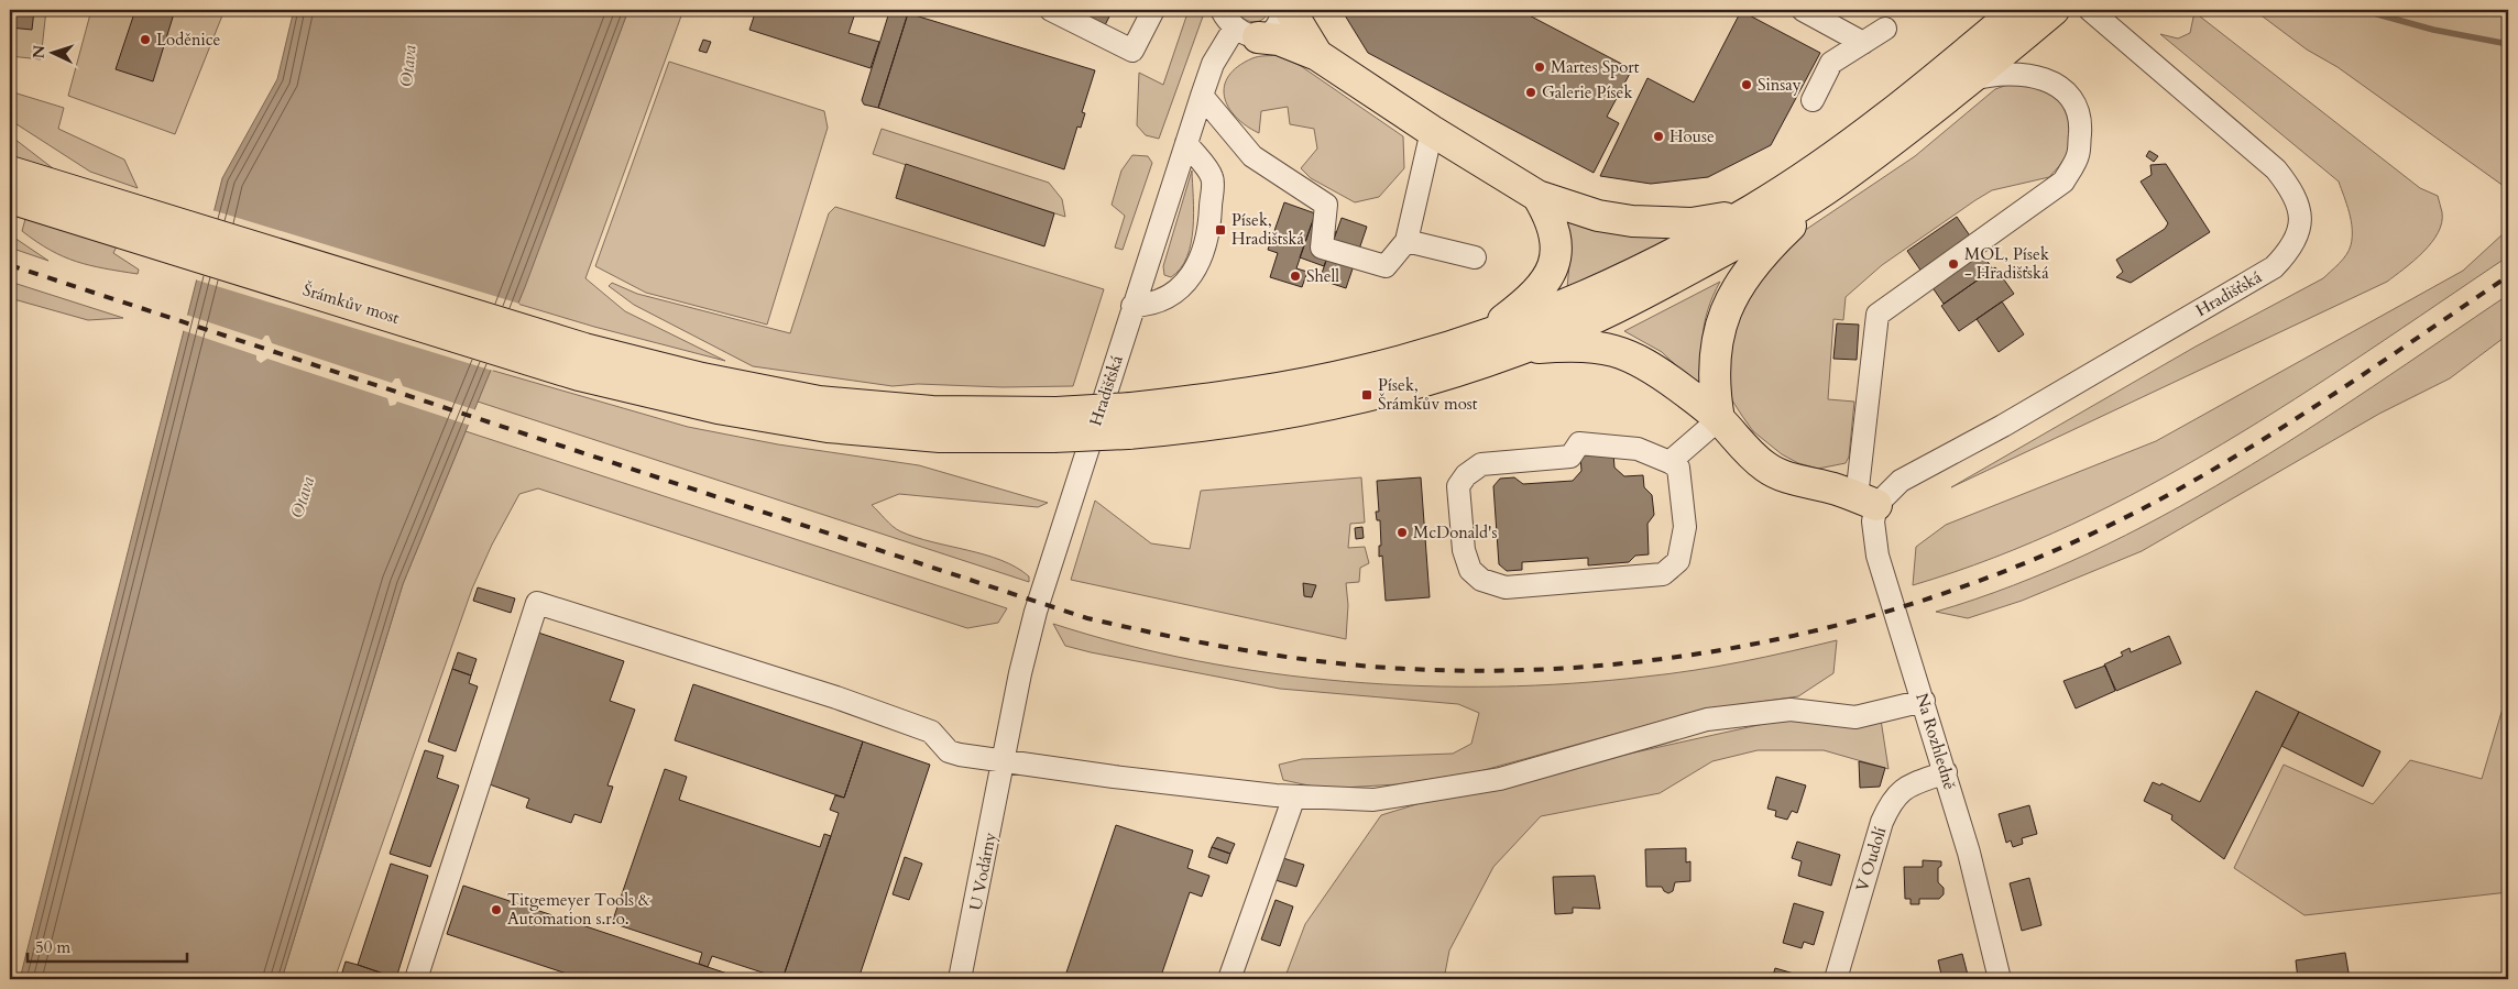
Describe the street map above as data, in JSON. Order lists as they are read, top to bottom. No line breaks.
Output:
{"streets":{"highway":["Šrámkův most"],"street":["Hradišťská","Na Rozhledně","V Oudolí","U Vodárny"]},"crossings":[["Hradišťská","Na Rozhledně"],["Hradišťská","U Vodárny"],["Na Rozhledně","V Oudolí"]],"water":["Otava"],"places":{"other":["Loděnice","Martes Sport","Sinsay","Galerie Písek","House","MOL, Písek - Hradišťská","Shell","McDonald's","Titgemeyer Tools & Automation s.r.o."],"transit":["Písek, Hradištská","Písek, Šrámkův most"]},"scale_bar":"50 m","north":"left"}
